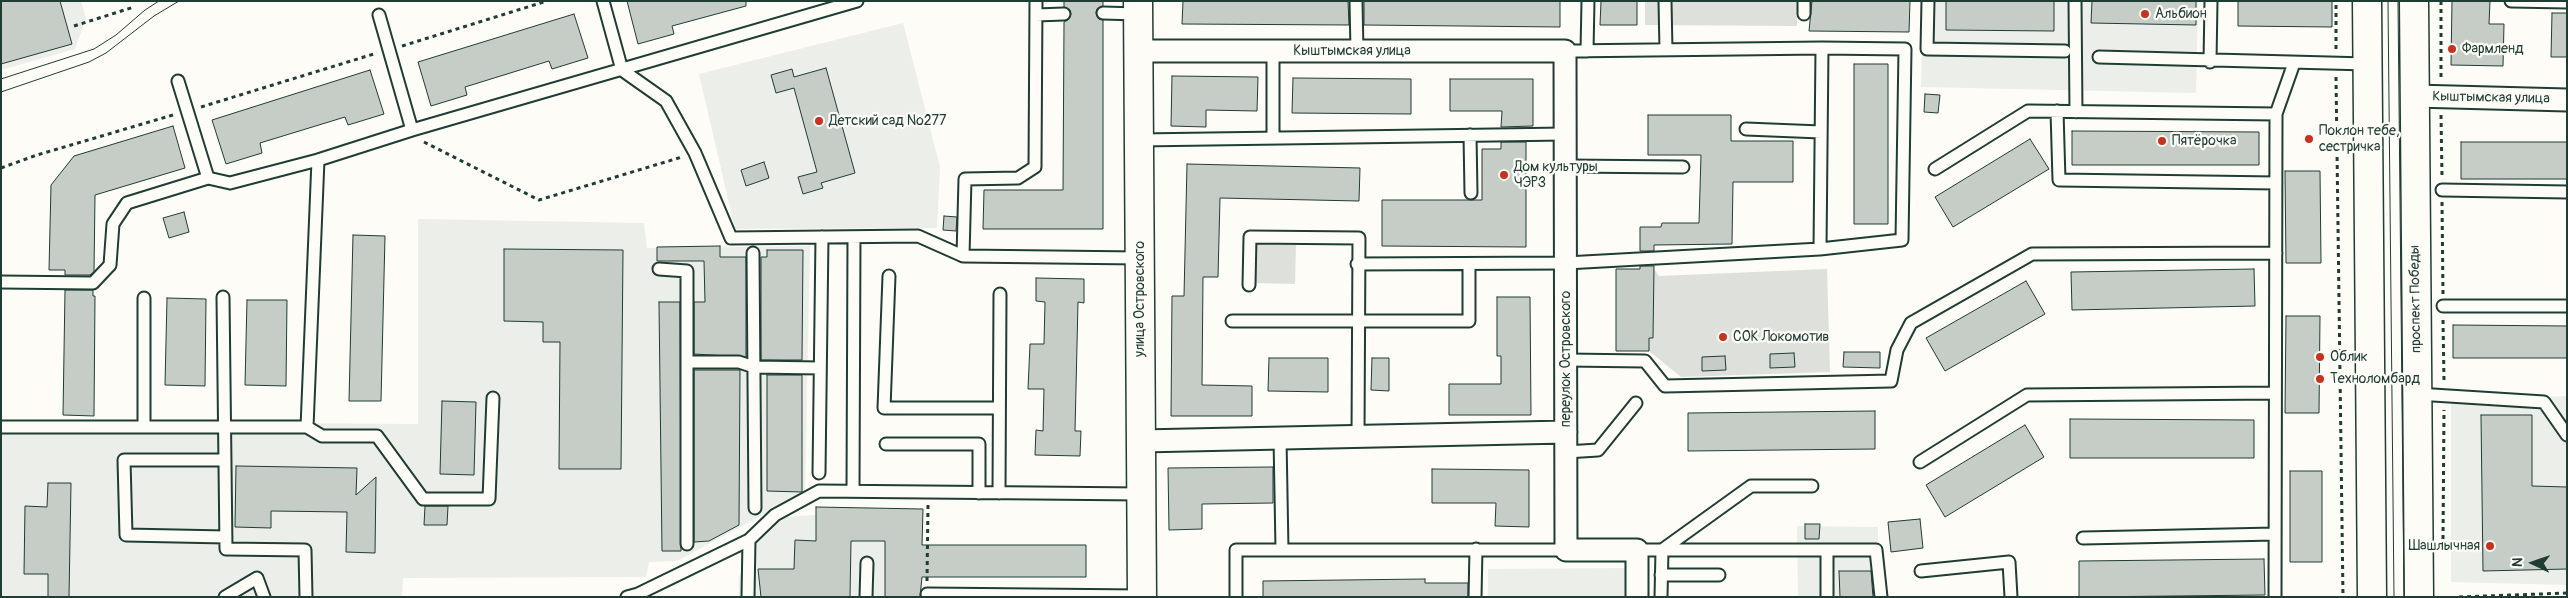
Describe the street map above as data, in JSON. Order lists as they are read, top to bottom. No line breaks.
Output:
{"streets":{"main road":["улица Островского","проспект Победы"],"street":["Кыштымская улица","переулок Островского"]},"crossings":[["Кыштымская улица","улица Островского"],["Кыштымская улица","проспект Победы"],["Кыштымская улица","переулок Островского"]],"places":["Альбион","Фармленд","Детский сад №277","Поклон тебе, сестричка","Пятёрочка","Дом культуры ЧЭРЗ","СОК Локомотив","Облик","Техноломбард","Шашлычная"],"north":"left"}
